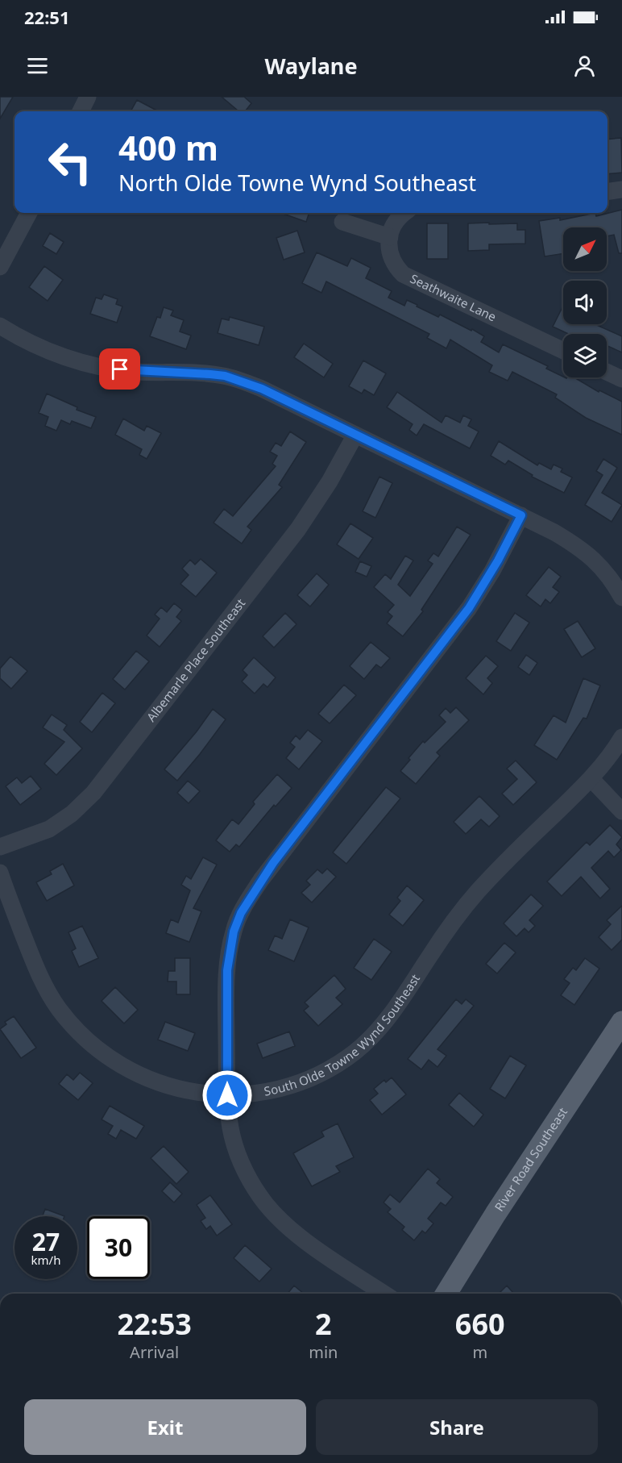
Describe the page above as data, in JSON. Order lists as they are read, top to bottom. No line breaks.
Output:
{"streets":{"main road":["River Road Southeast"],"street":["Seathwaite Lane","Albemarle Place Southeast","South Olde Towne Wynd Southeast"]},"north":"top right","page":{"status":"22:51","header":"Waylane","turn":["400 m","North Olde Towne Wynd Southeast"],"speed":"27 km/h","limit":"30","eta":["22:53","Arrival","2","min","660","m"],"buttons":["Exit","Share"]}}
